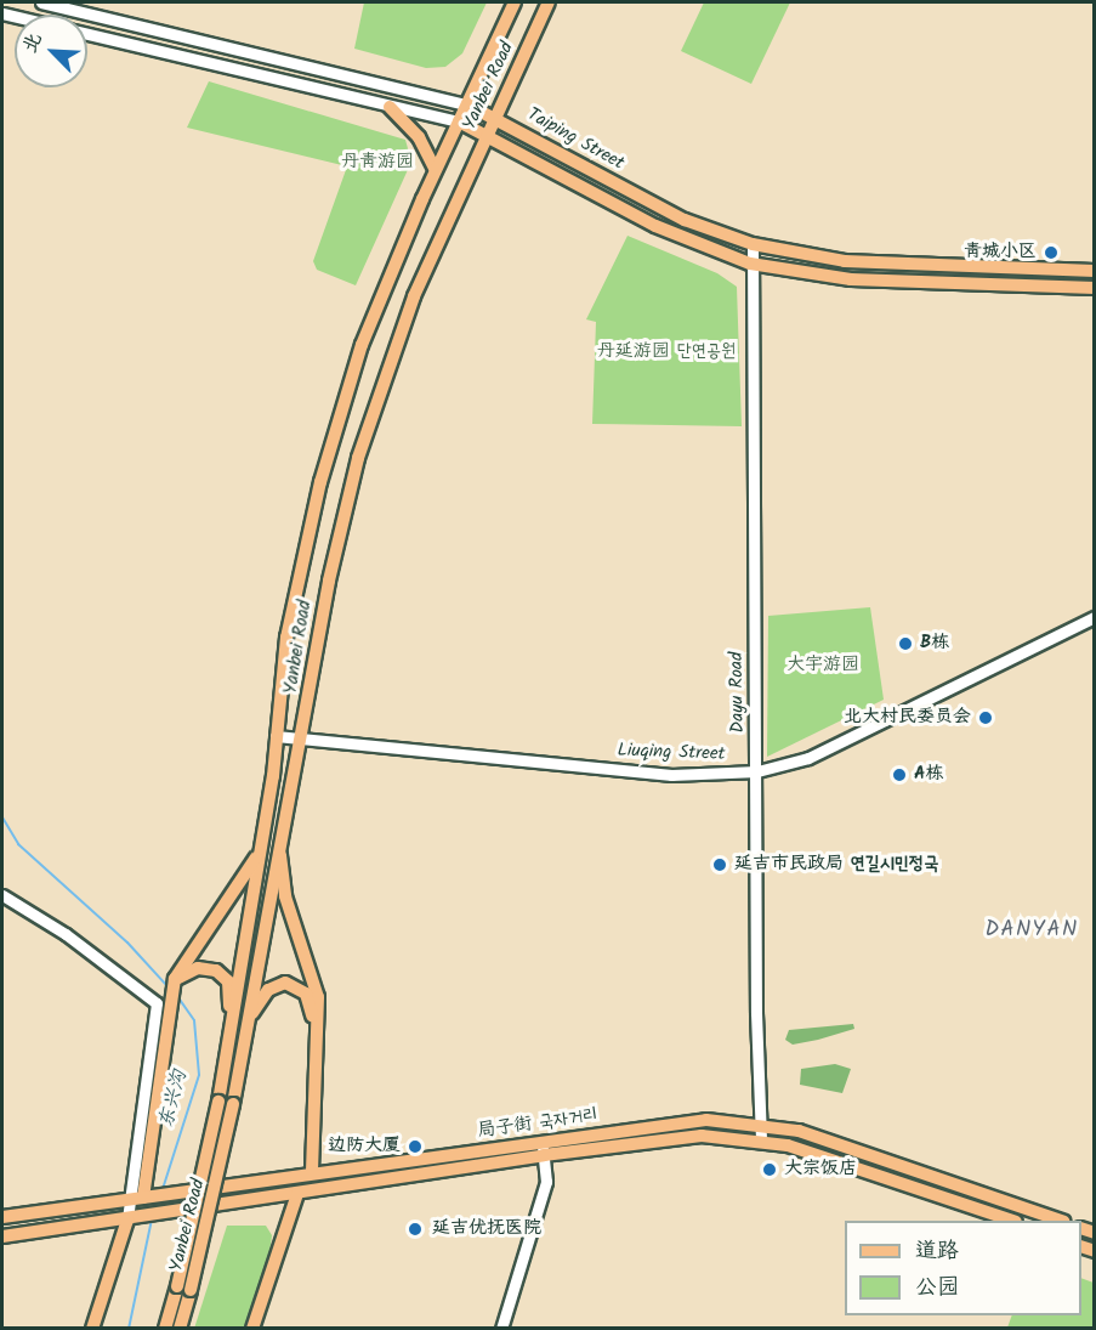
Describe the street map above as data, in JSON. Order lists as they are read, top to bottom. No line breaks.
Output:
{"streets":{"main road":["Yanbei Road","Taiping Street","局子街 국자거리"],"street":["Dayu Road","Liuqing Street"]},"crossings":[["Yanbei Road","Taiping Street"],["Yanbei Road","Liuqing Street"],["Taiping Street","Dayu Road"],["Dayu Road","Liuqing Street"],["Dayu Road","局子街 국자거리"]],"districts":["DANYAN"],"water":["东兴沟"],"parks":["丹青游园","丹延游园 단연공원","大宇游园"],"places":["青城小区","B栋","北大村民委员会","A栋","延吉市民政局 연길시민정국","边防大厦","大宗饭店","延吉优抚医院"],"legend":["道路","公园"],"north":"top left"}
